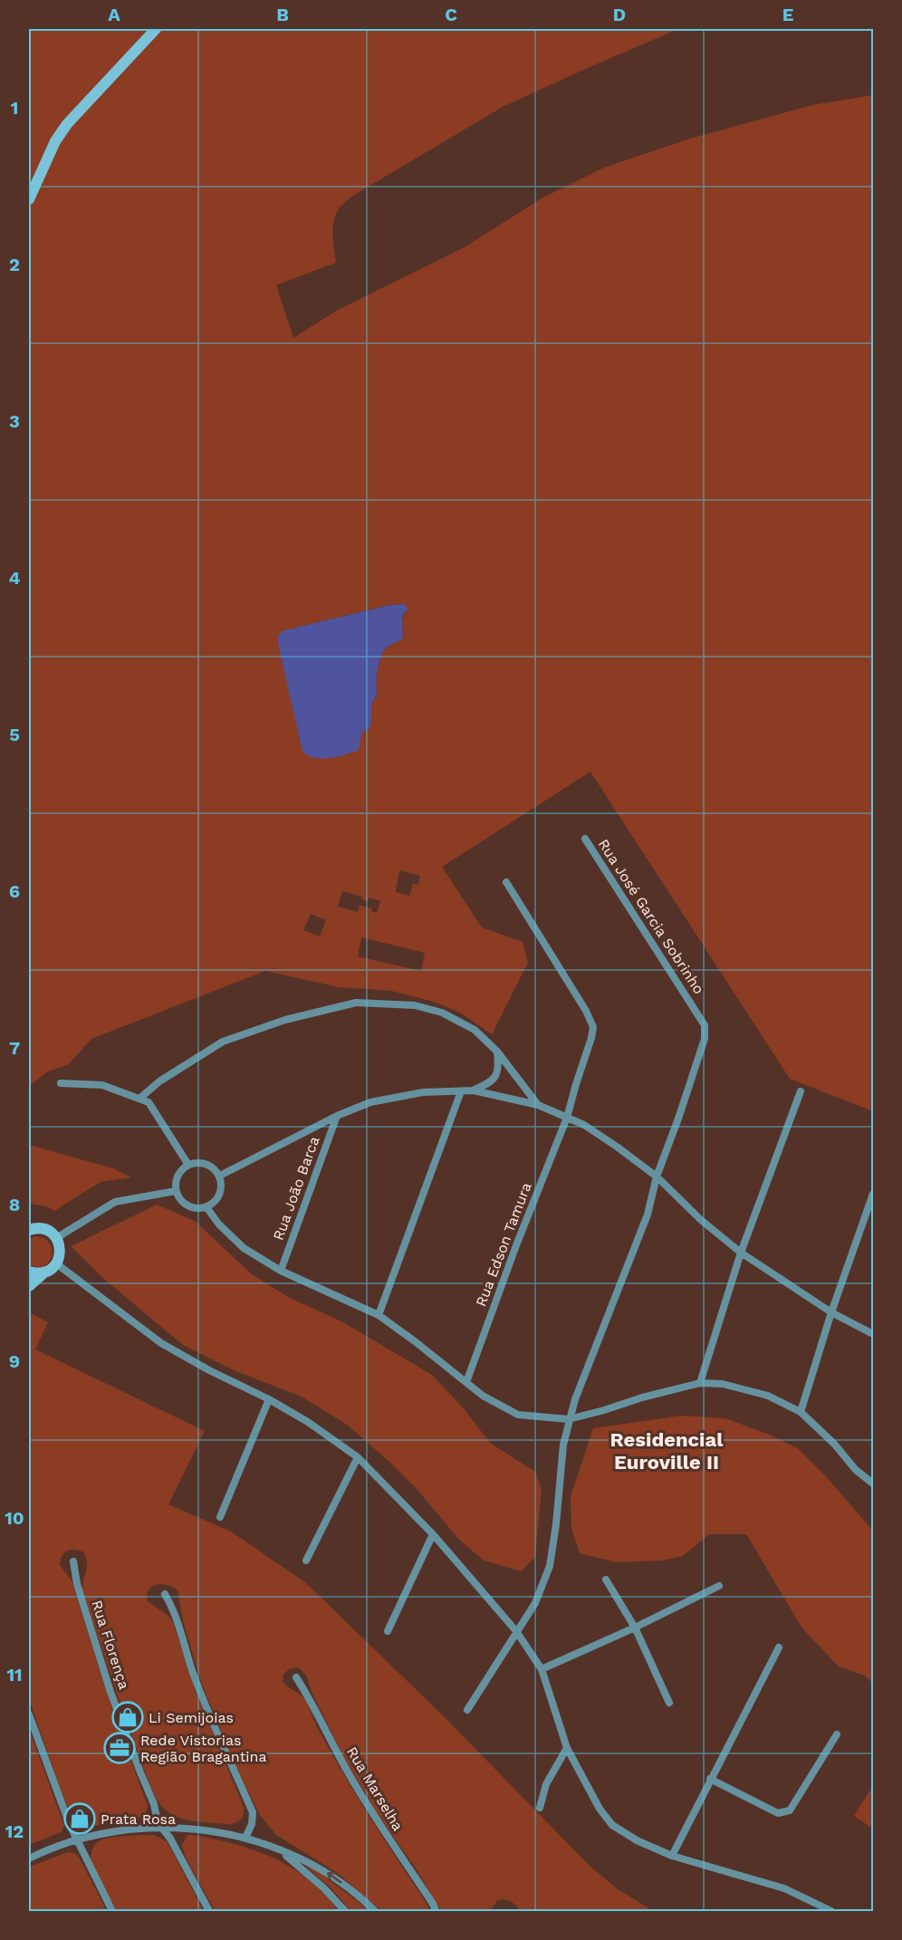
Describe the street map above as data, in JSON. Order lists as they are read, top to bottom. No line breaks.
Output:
{"streets":{"street":["Rua José Garcia Sobrinho","Rua João Barca","Rua Edson Tamura","Rua Florença","Rua Marselha"]},"districts":["Residencial Euroville II"],"places":{"shop":["Li Semijoias","Prata Rosa"],"office":["Rede Vistorias Região Bragantina"]},"grid":{"columns":["A","B","C","D","E"],"rows":["1","2","3","4","5","6","7","8","9","10","11","12"]}}
